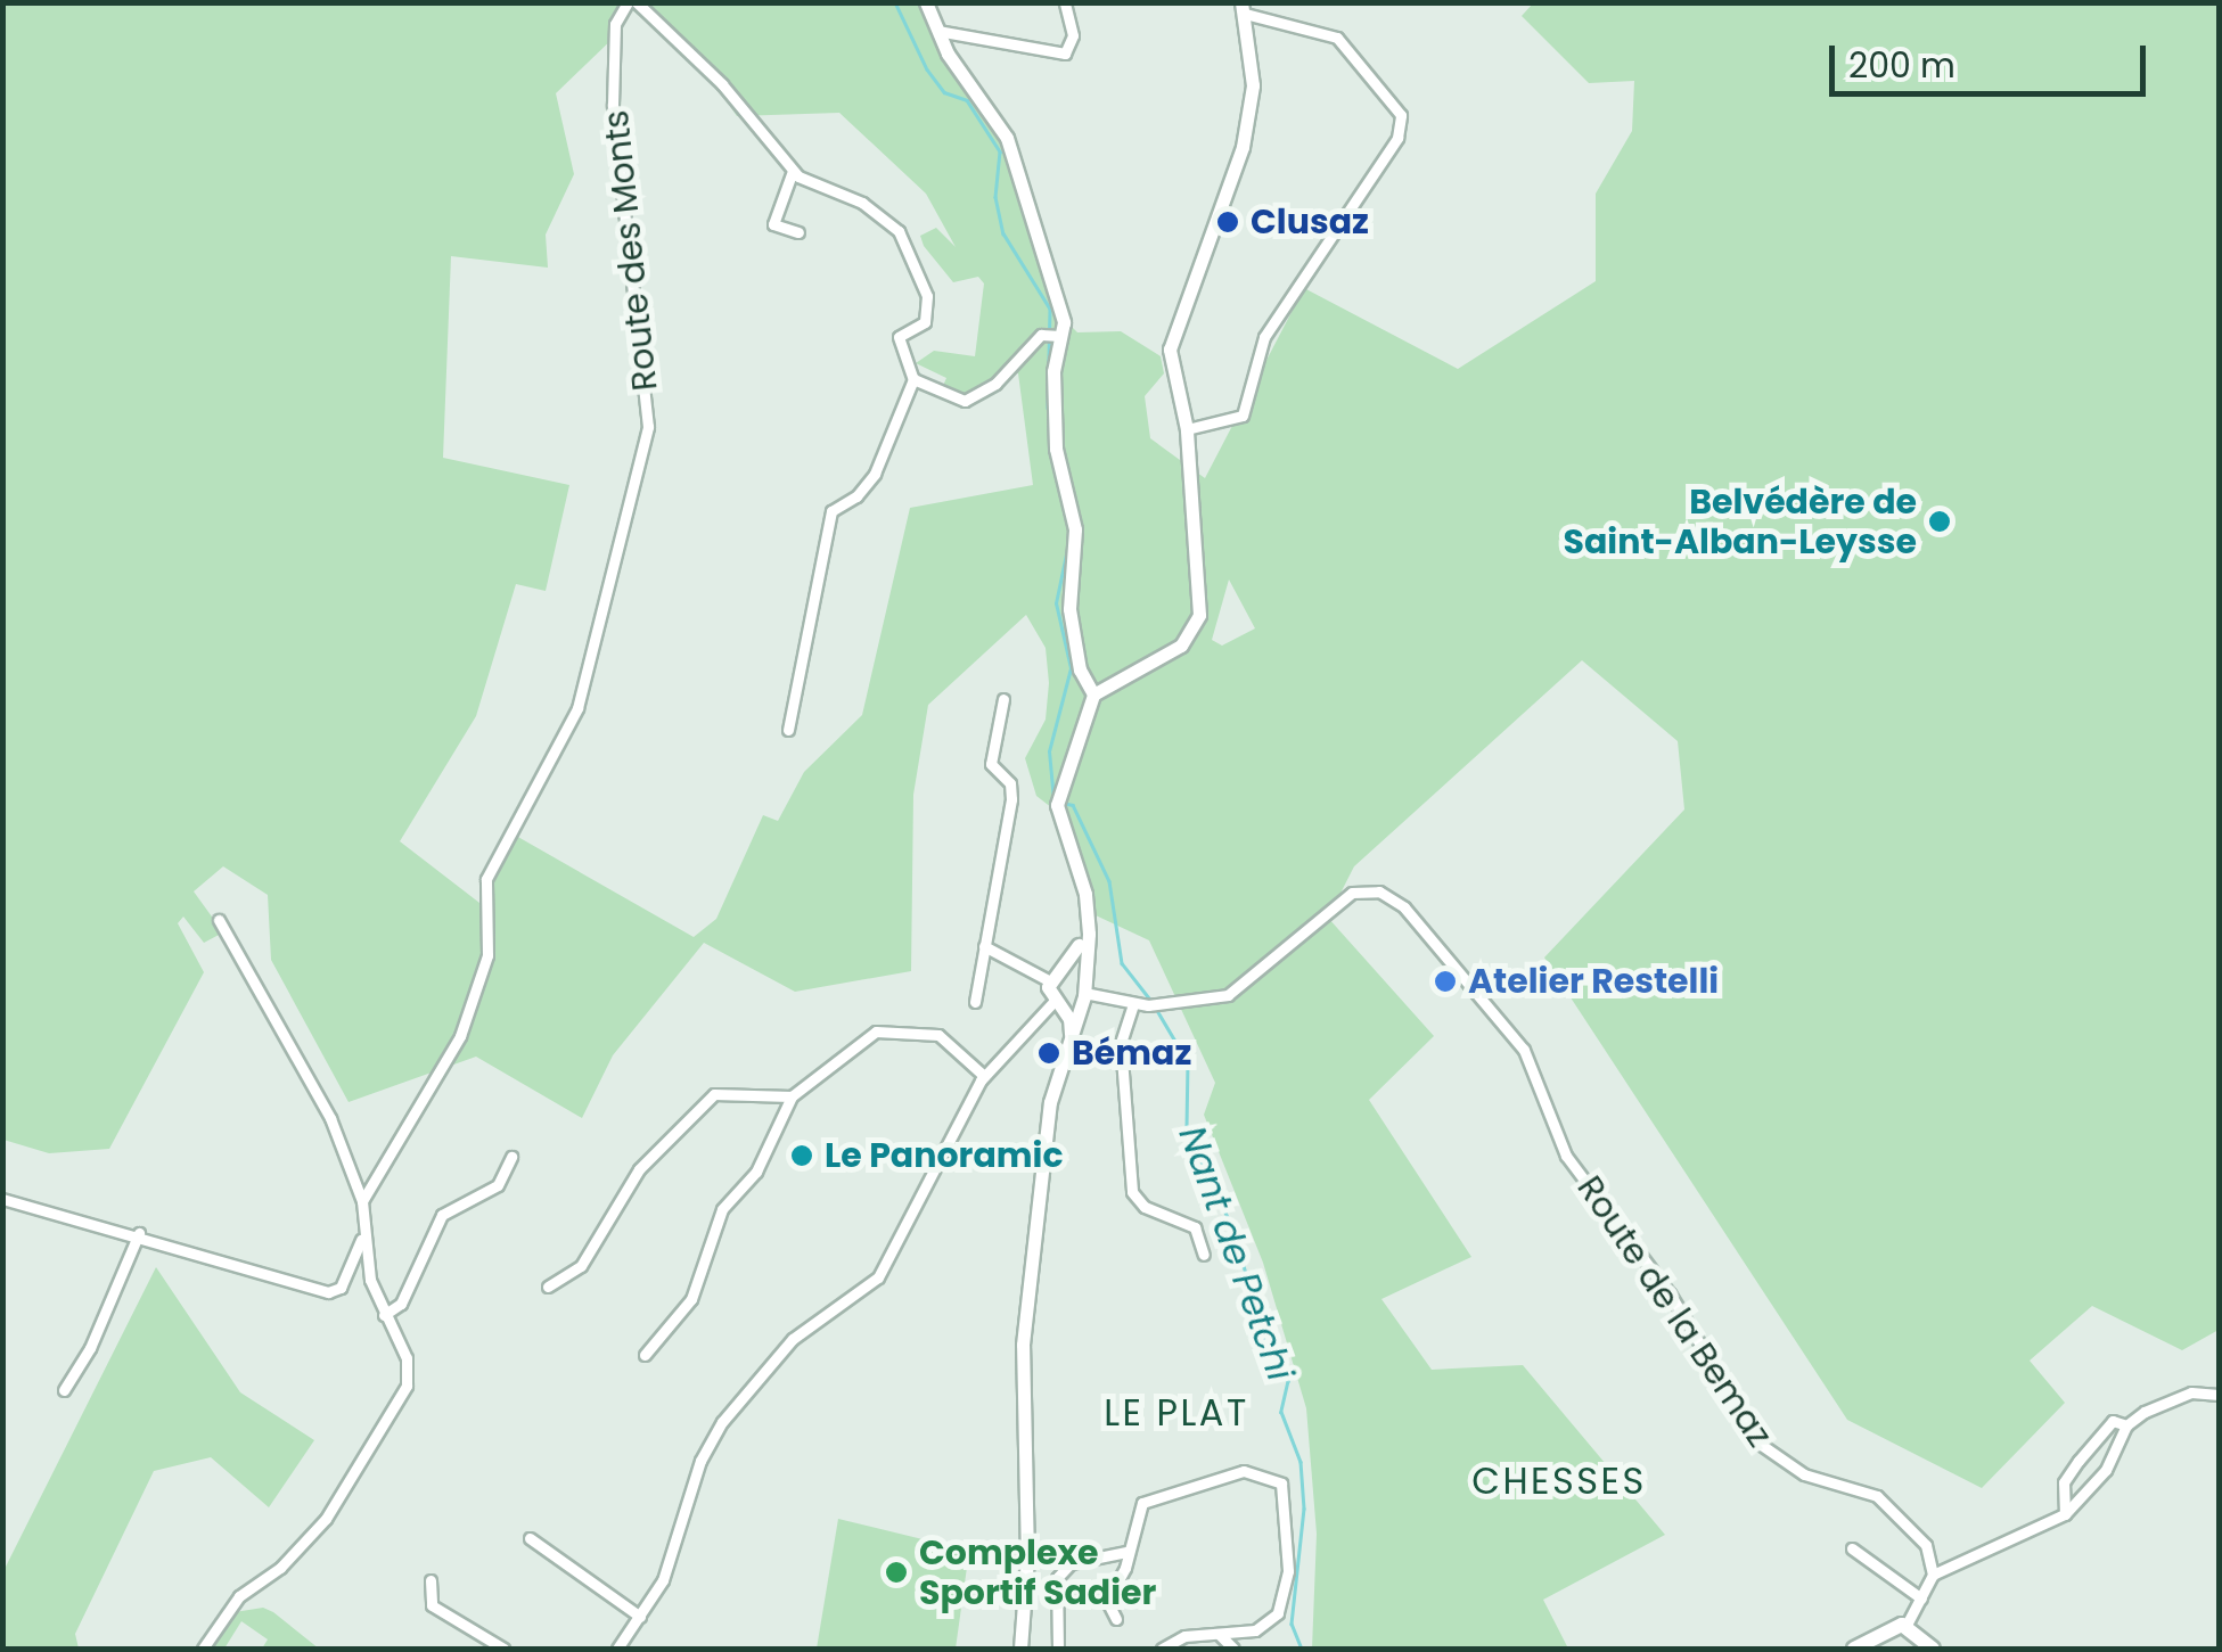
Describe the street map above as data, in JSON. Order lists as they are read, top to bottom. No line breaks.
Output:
{"streets":{"street":["Route des Monts","Route de la Bemaz"]},"districts":["LE PLAT","CHESSES"],"water":["Nant de Petchi"],"places":["Clusaz","Belvédère de Saint-Alban-Leysse","Atelier Restelli","Bémaz","Le Panoramic","Complexe Sportif Sadier"],"scale_bar":"200 m"}
